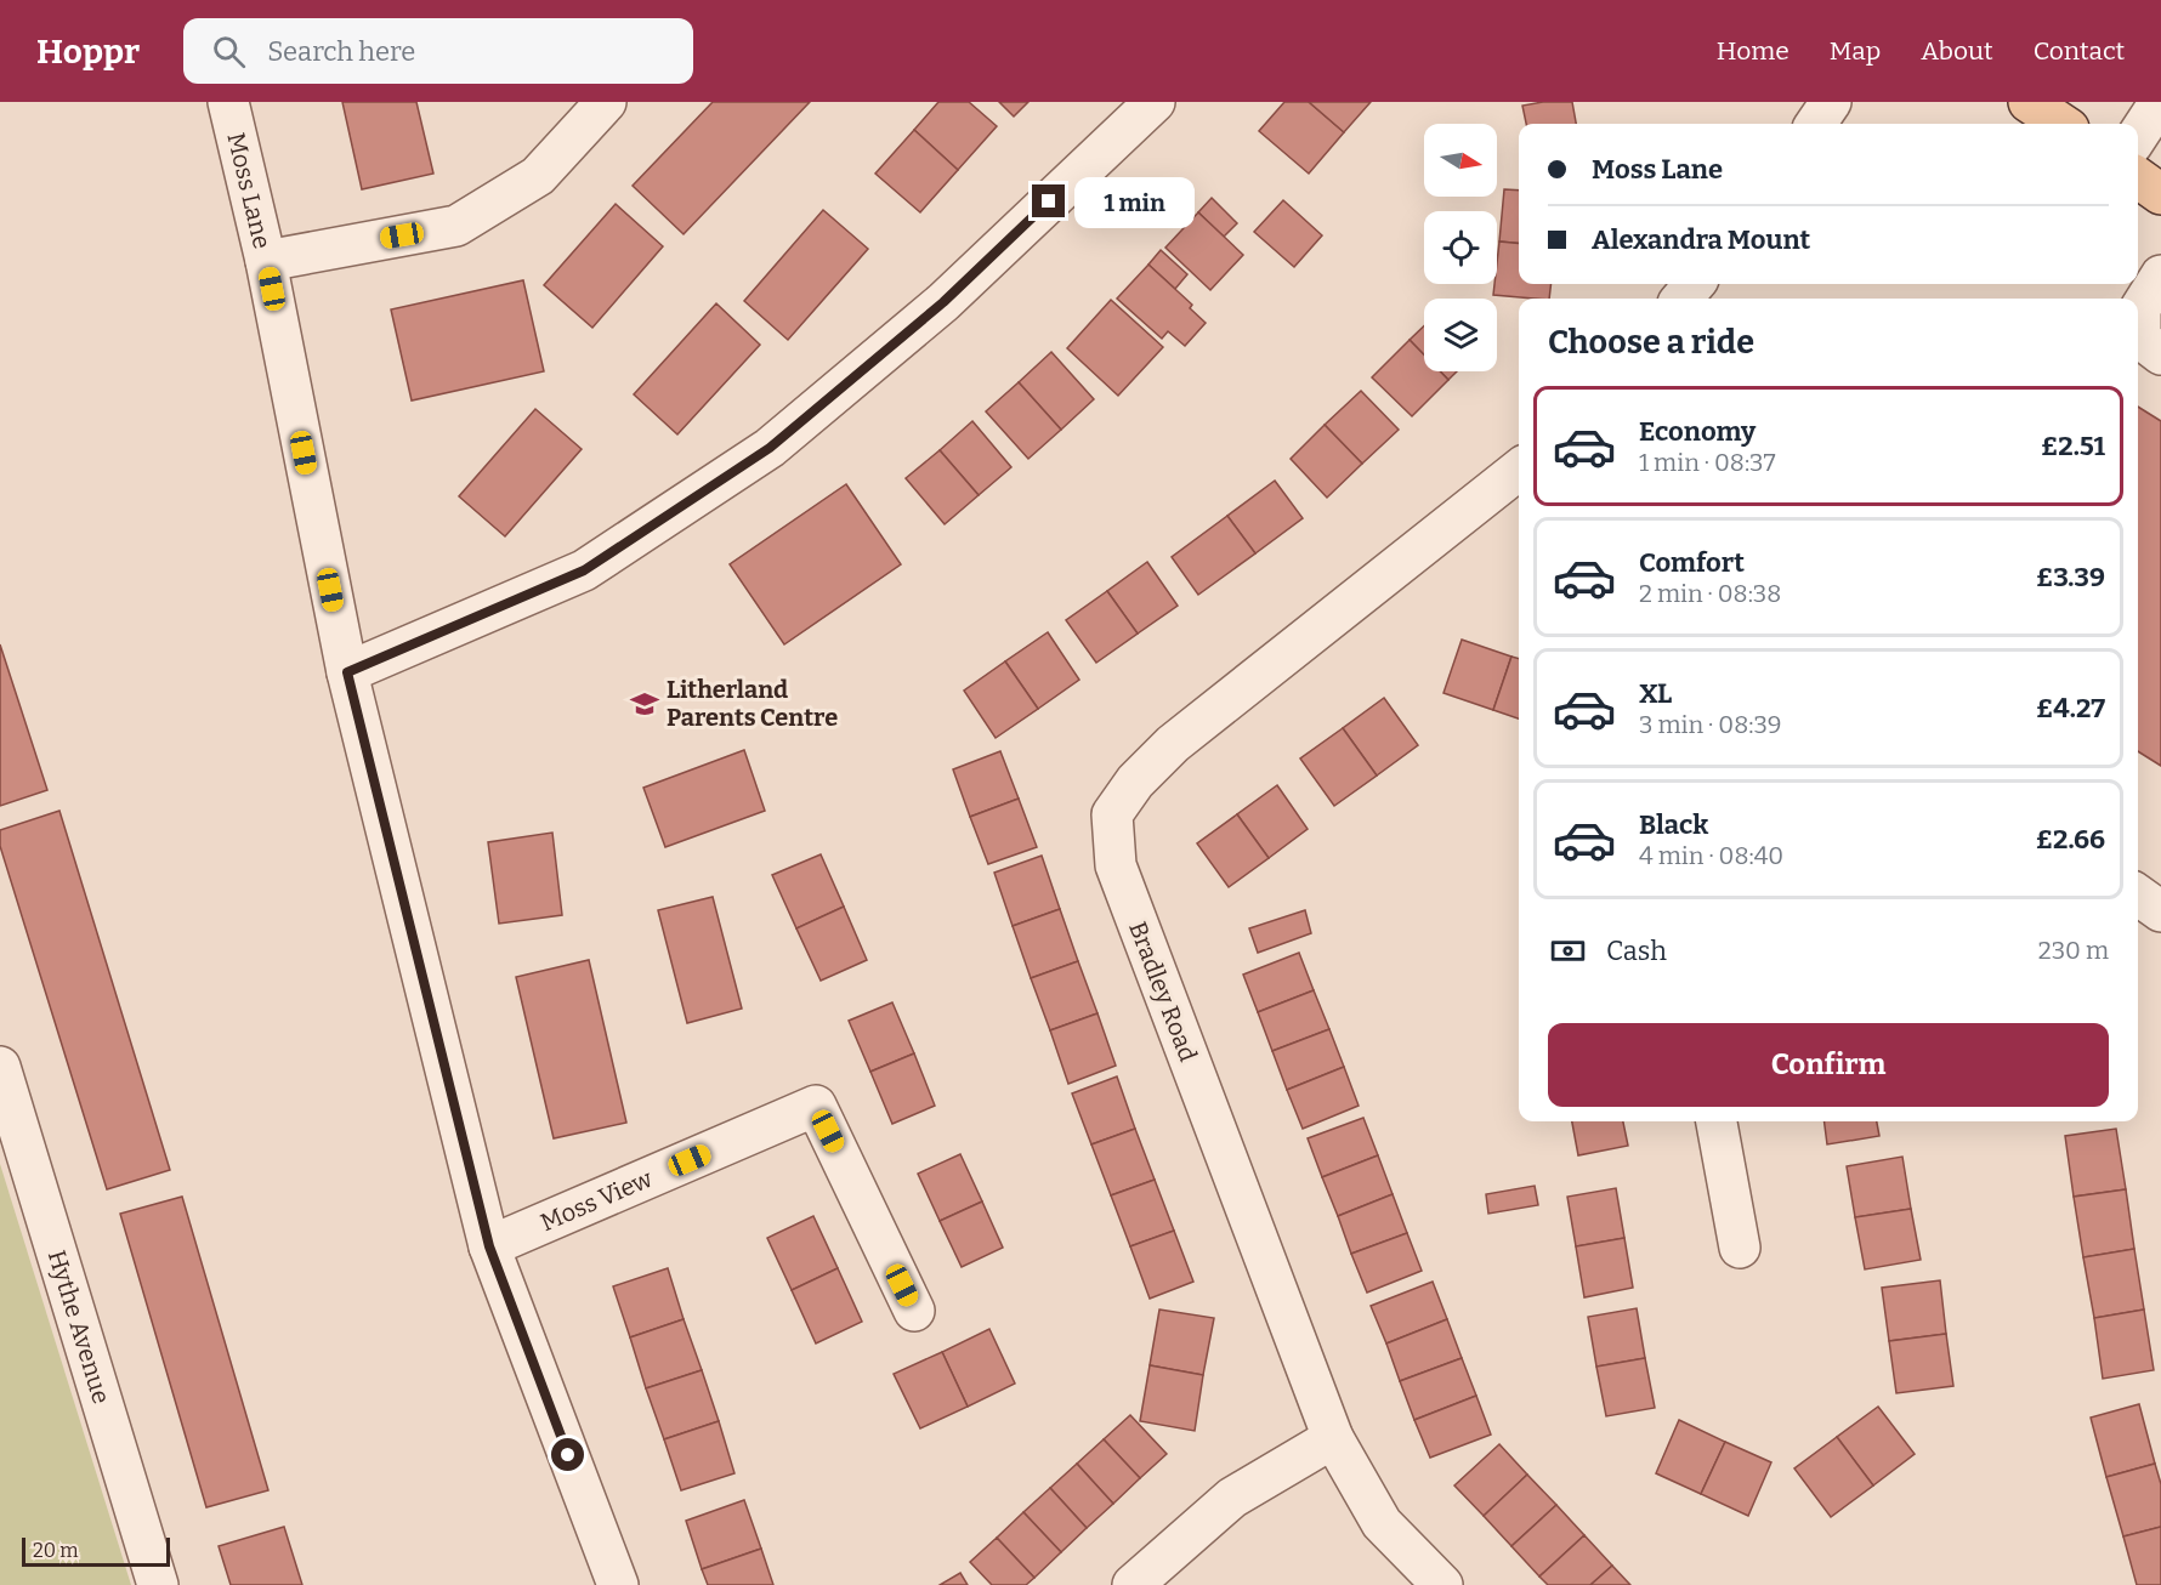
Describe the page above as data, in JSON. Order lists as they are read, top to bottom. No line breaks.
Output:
{"streets":{"street":["Moss Lane","Bradley Road","Moss View","Hythe Avenue"]},"crossings":[["Moss Lane","Moss View"]],"places":{"school or university":["Litherland Parents Centre"]},"scale_bar":"20 m","north":"right","page":{"header":"Hoppr","search":"Search here","nav":["Home","Map","About","Contact"],"banner":["Moss Lane","Alexandra Mount"],"bubble":"1 min","heading":"Choose a ride","list":[{"name":"Economy","note":"1 min · 08:37","value":"£2.51"},{"name":"Comfort","note":"2 min · 08:38","value":"£3.39"},{"name":"XL","note":"3 min · 08:39","value":"£4.27"},{"name":"Black","note":"4 min · 08:40","value":"£2.66"}],"pay":["Cash","230 m"],"buttons":"Confirm","scale":"20 m"}}
